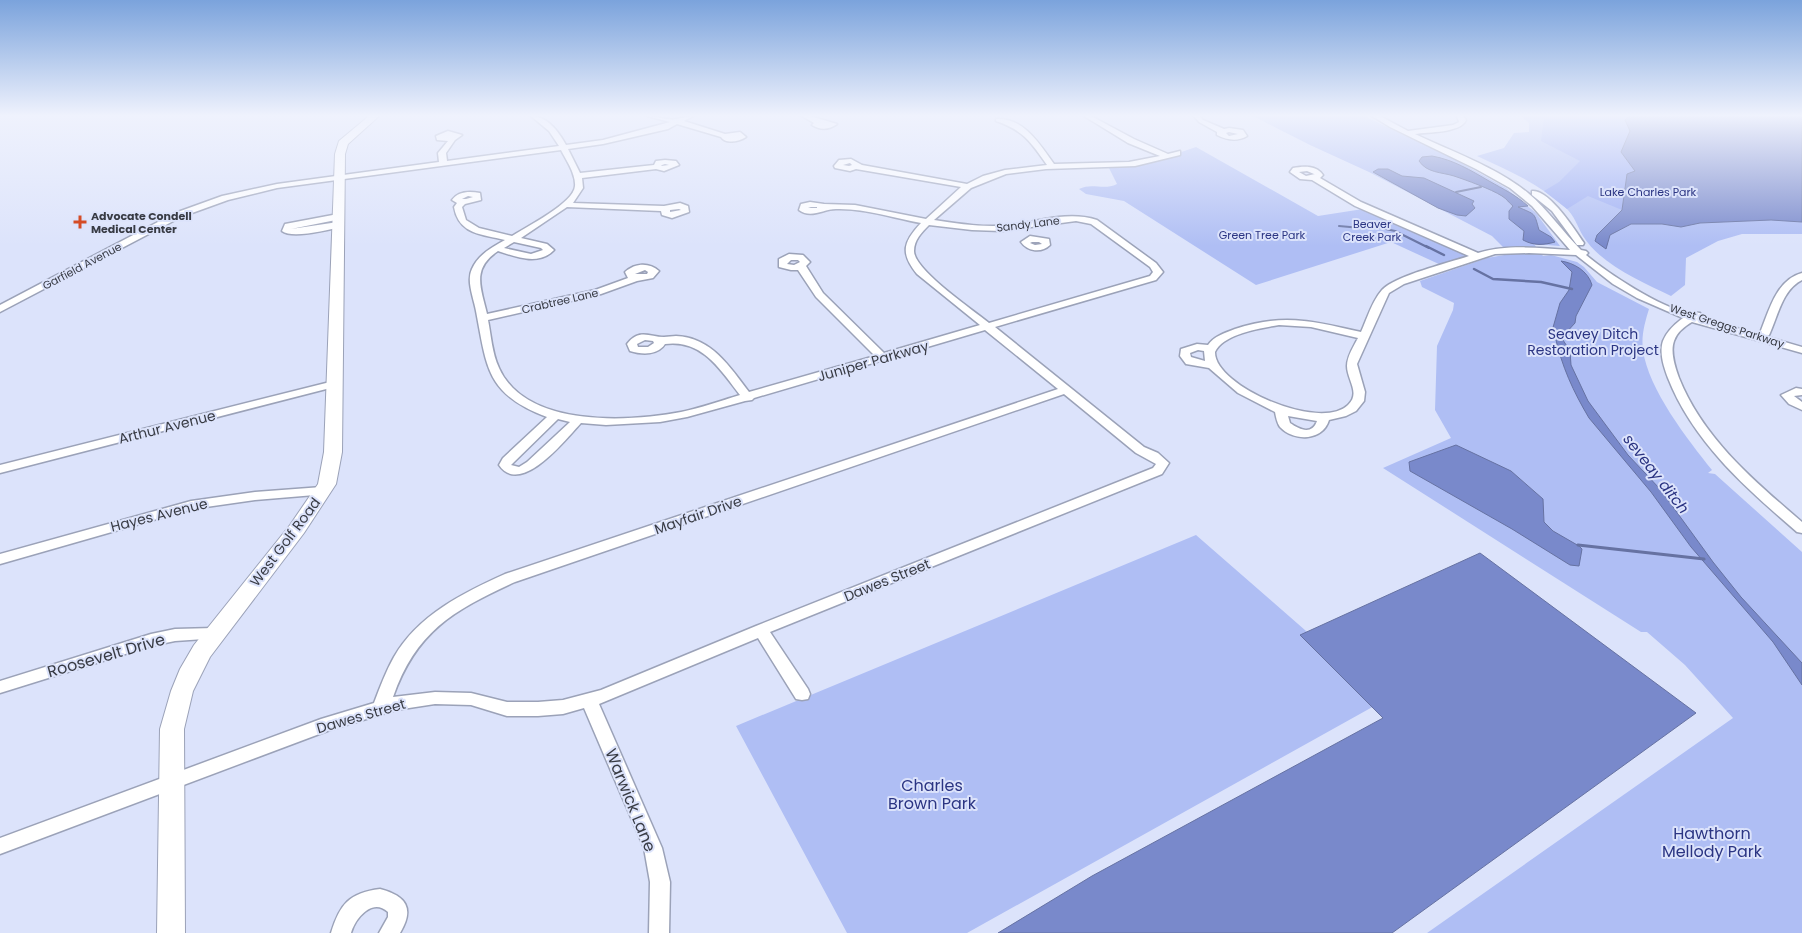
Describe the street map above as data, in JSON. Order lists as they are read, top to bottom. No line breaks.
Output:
{"streets":{"street":["Sandy Lane","Garfield Avenue","Crabtree Lane","West Greggs Parkway","Juniper Parkway","Arthur Avenue","Hayes Avenue","Mayfair Drive","West Golf Road","Dawes Street","Roosevelt Drive","Warwick Lane"]},"crossings":[["Sandy Lane","Juniper Parkway"],["Sandy Lane","Dawes Street"],["Garfield Avenue","West Golf Road"],["Crabtree Lane","Juniper Parkway"],["Juniper Parkway","Dawes Street"],["Arthur Avenue","West Golf Road"],["Hayes Avenue","West Golf Road"],["Mayfair Drive","Dawes Street"],["West Golf Road","Dawes Street"],["West Golf Road","Roosevelt Drive"],["Dawes Street","Warwick Lane"]],"water":["seveay ditch"],"parks":["Lake Charles Park","Beaver Creek Park","Green Tree Park","Seavey Ditch Restoration Project","Charles Brown Park","Hawthorn Mellody Park"],"places":{"health":["Advocate Condell Medical Center"]}}
